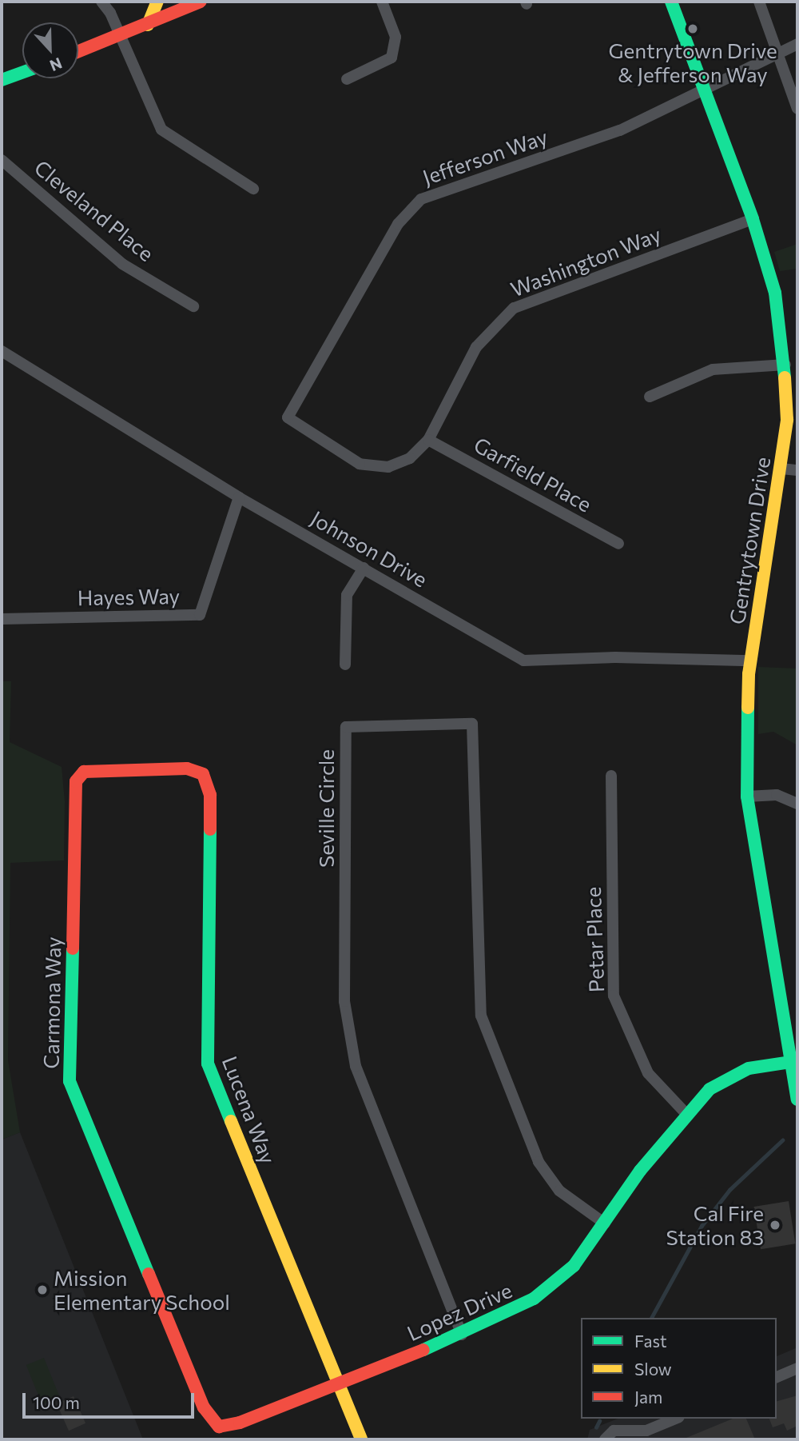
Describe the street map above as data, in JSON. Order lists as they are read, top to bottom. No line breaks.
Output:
{"streets":{"street":["Jefferson Way","Cleveland Place","Washington Way","Garfield Place","Gentrytown Drive","Johnson Drive","Hayes Way","Seville Circle","Petar Place","Carmona Way","Lucena Way","Lopez Drive"]},"crossings":[["Jefferson Way","Washington Way"],["Jefferson Way","Gentrytown Drive"],["Washington Way","Garfield Place"],["Washington Way","Gentrytown Drive"],["Gentrytown Drive","Johnson Drive"],["Gentrytown Drive","Lopez Drive"],["Johnson Drive","Hayes Way"],["Seville Circle","Lopez Drive"],["Petar Place","Lopez Drive"],["Carmona Way","Lucena Way"],["Carmona Way","Lopez Drive"],["Lucena Way","Lopez Drive"]],"places":["Gentrytown Drive & Jefferson Way","Cal Fire Station 83","Mission Elementary School"],"legend":["Fast","Slow","Jam"],"scale_bar":"100 m","north":"bottom"}
